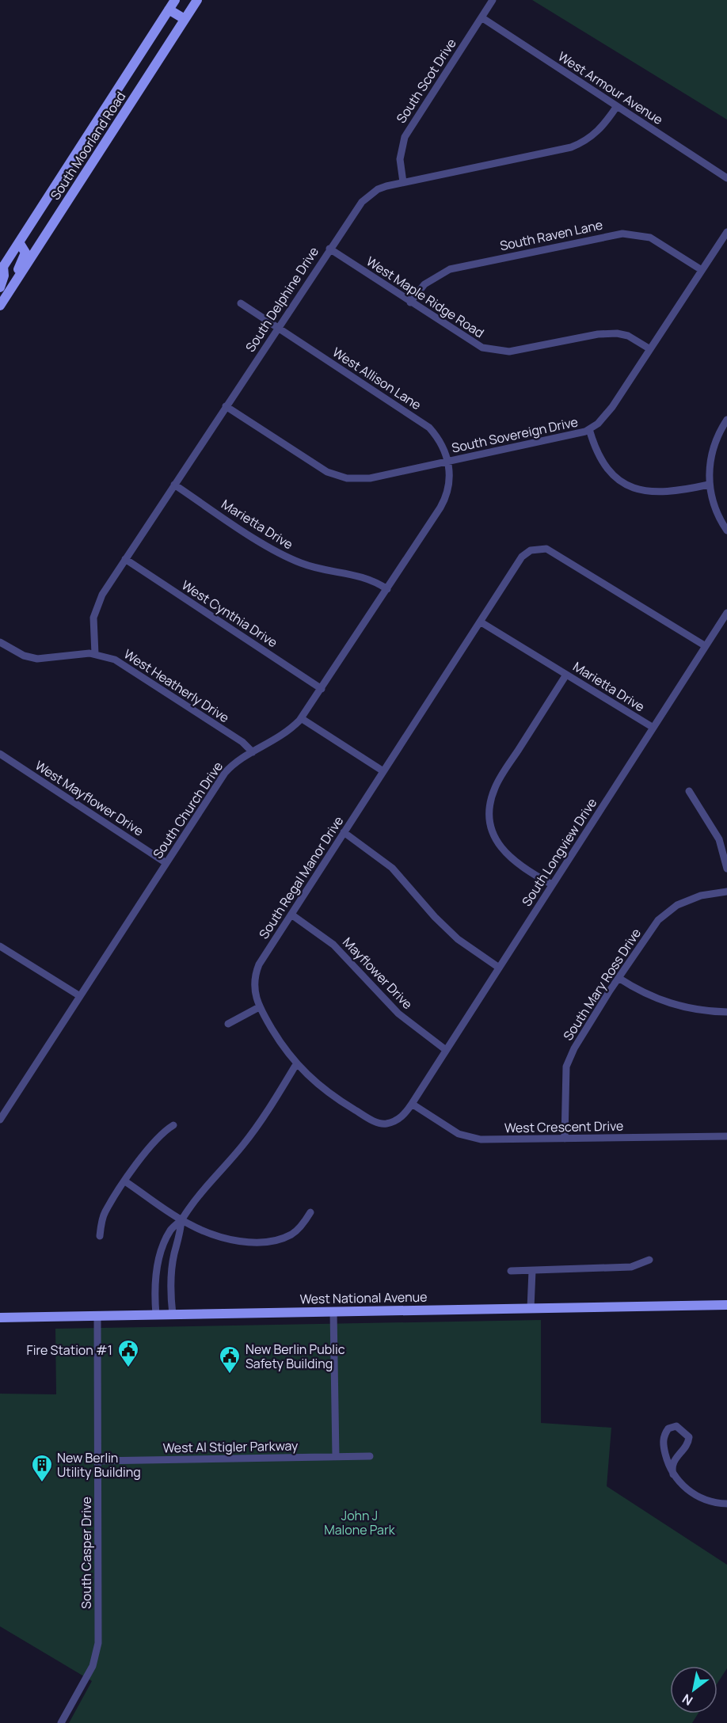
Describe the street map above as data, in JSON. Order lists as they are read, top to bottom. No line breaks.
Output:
{"streets":{"main road":["South Moorland Road","West National Avenue"],"street":["South Scot Drive","West Armour Avenue","South Raven Lane","West Maple Ridge Road","South Delphine Drive","West Allison Lane","South Sovereign Drive","Marietta Drive","West Cynthia Drive","West Heatherly Drive","West Mayflower Drive","South Church Drive","South Longview Drive","South Regal Manor Drive","Mayflower Drive","South Mary Ross Drive","West Crescent Drive","West Al Stigler Parkway","South Casper Drive"]},"crossings":[["South Scot Drive","West Armour Avenue"],["South Scot Drive","South Delphine Drive"],["West Armour Avenue","South Delphine Drive"],["South Raven Lane","West Maple Ridge Road"],["South Raven Lane","South Sovereign Drive"],["West Maple Ridge Road","South Delphine Drive"],["West Maple Ridge Road","South Sovereign Drive"],["South Delphine Drive","West Allison Lane"],["South Delphine Drive","South Sovereign Drive"],["South Delphine Drive","Marietta Drive"],["South Delphine Drive","West Cynthia Drive"],["South Delphine Drive","West Heatherly Drive"],["West Allison Lane","South Sovereign Drive"],["West Allison Lane","South Church Drive"],["South Sovereign Drive","South Church Drive"],["Marietta Drive","South Church Drive"],["Marietta Drive","South Longview Drive"],["Marietta Drive","South Regal Manor Drive"],["West Cynthia Drive","South Church Drive"],["West Heatherly Drive","South Church Drive"],["West Mayflower Drive","South Church Drive"],["South Longview Drive","South Regal Manor Drive"],["South Longview Drive","Mayflower Drive"],["South Longview Drive","West Crescent Drive"],["South Regal Manor Drive","Mayflower Drive"],["South Regal Manor Drive","West Crescent Drive"],["South Mary Ross Drive","West Crescent Drive"],["West National Avenue","South Casper Drive"],["West Al Stigler Parkway","South Casper Drive"]],"parks":["John J Malone Park"],"places":{"public building":["Fire Station #1","New Berlin Public Safety Building"],"building":["New Berlin Utility Building"]},"north":"bottom left"}
